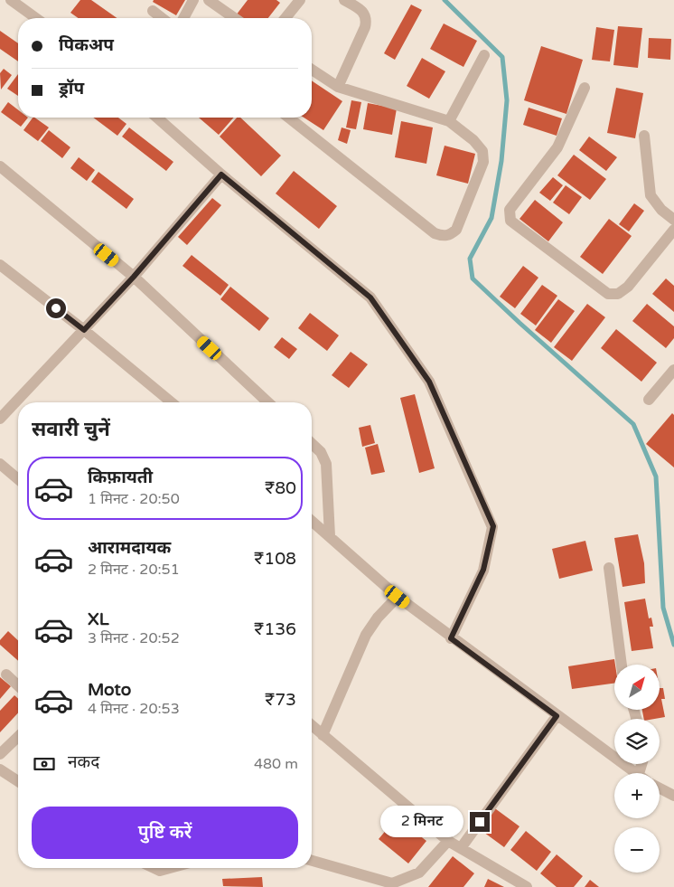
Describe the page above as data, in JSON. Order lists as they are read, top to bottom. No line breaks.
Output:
{"north":"top right","page":{"banner":["पिकअप","ड्रॉप"],"heading":"सवारी चुनें","list":[{"name":"किफ़ायती","note":"1 मिनट · 20:50","value":"₹80"},{"name":"आरामदायक","note":"2 मिनट · 20:51","value":"₹108"},{"name":"XL","note":"3 मिनट · 20:52","value":"₹136"},{"name":"Moto","note":"4 मिनट · 20:53","value":"₹73"}],"map_buttons":["+","−"],"pay":["नकद","480 m"],"buttons":"पुष्टि करें","bubble":"2 मिनट"}}
